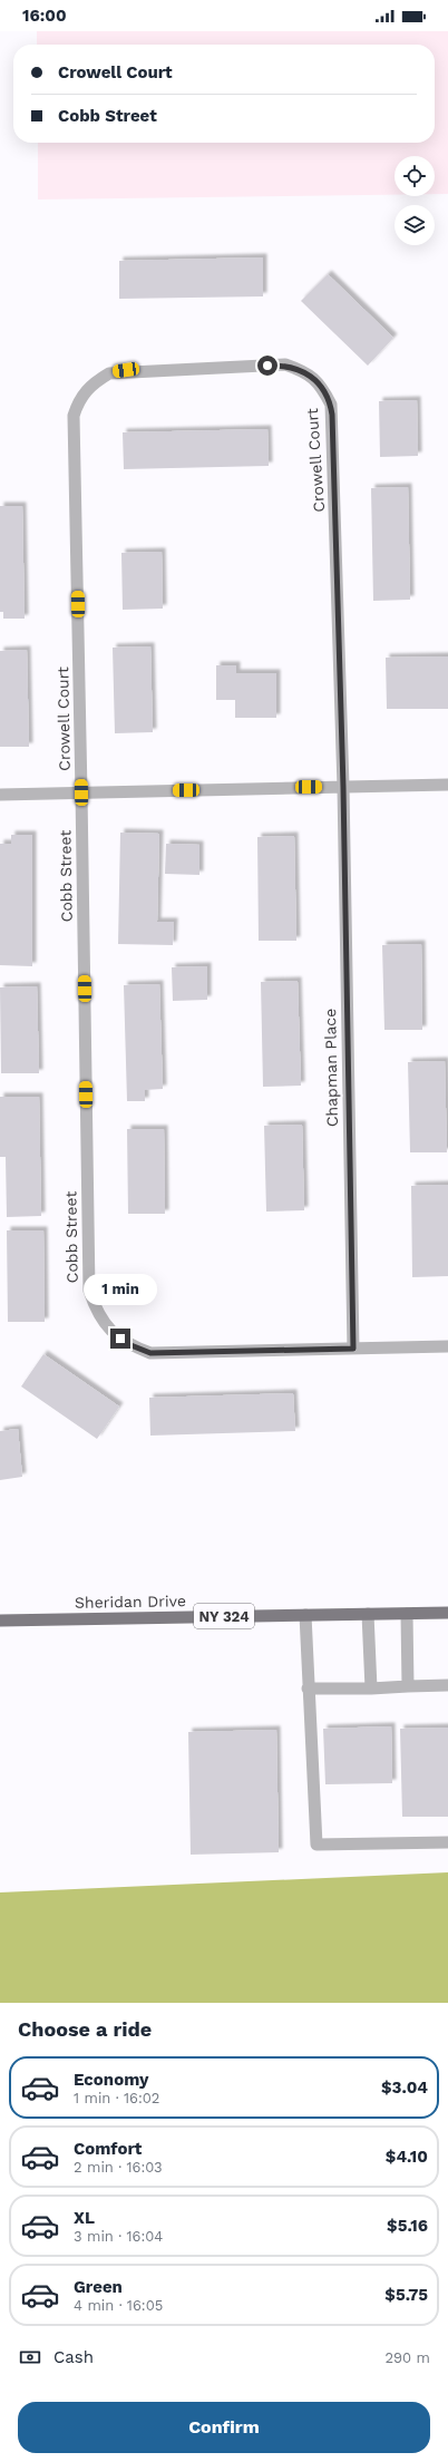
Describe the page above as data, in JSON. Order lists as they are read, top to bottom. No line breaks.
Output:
{"streets":{"main road":["Sheridan Drive","NY 324"],"street":["Crowell Court","Cobb Street","Chapman Place"]},"crossings":[["Crowell Court","Cobb Street"],["Crowell Court","Chapman Place"],["Cobb Street","Chapman Place"]],"page":{"status":"16:00","banner":["Crowell Court","Cobb Street"],"bubble":"1 min","heading":"Choose a ride","list":[{"name":"Economy","note":"1 min · 16:02","value":"$3.04"},{"name":"Comfort","note":"2 min · 16:03","value":"$4.10"},{"name":"XL","note":"3 min · 16:04","value":"$5.16"},{"name":"Green","note":"4 min · 16:05","value":"$5.75"}],"pay":["Cash","290 m"],"buttons":"Confirm"}}
